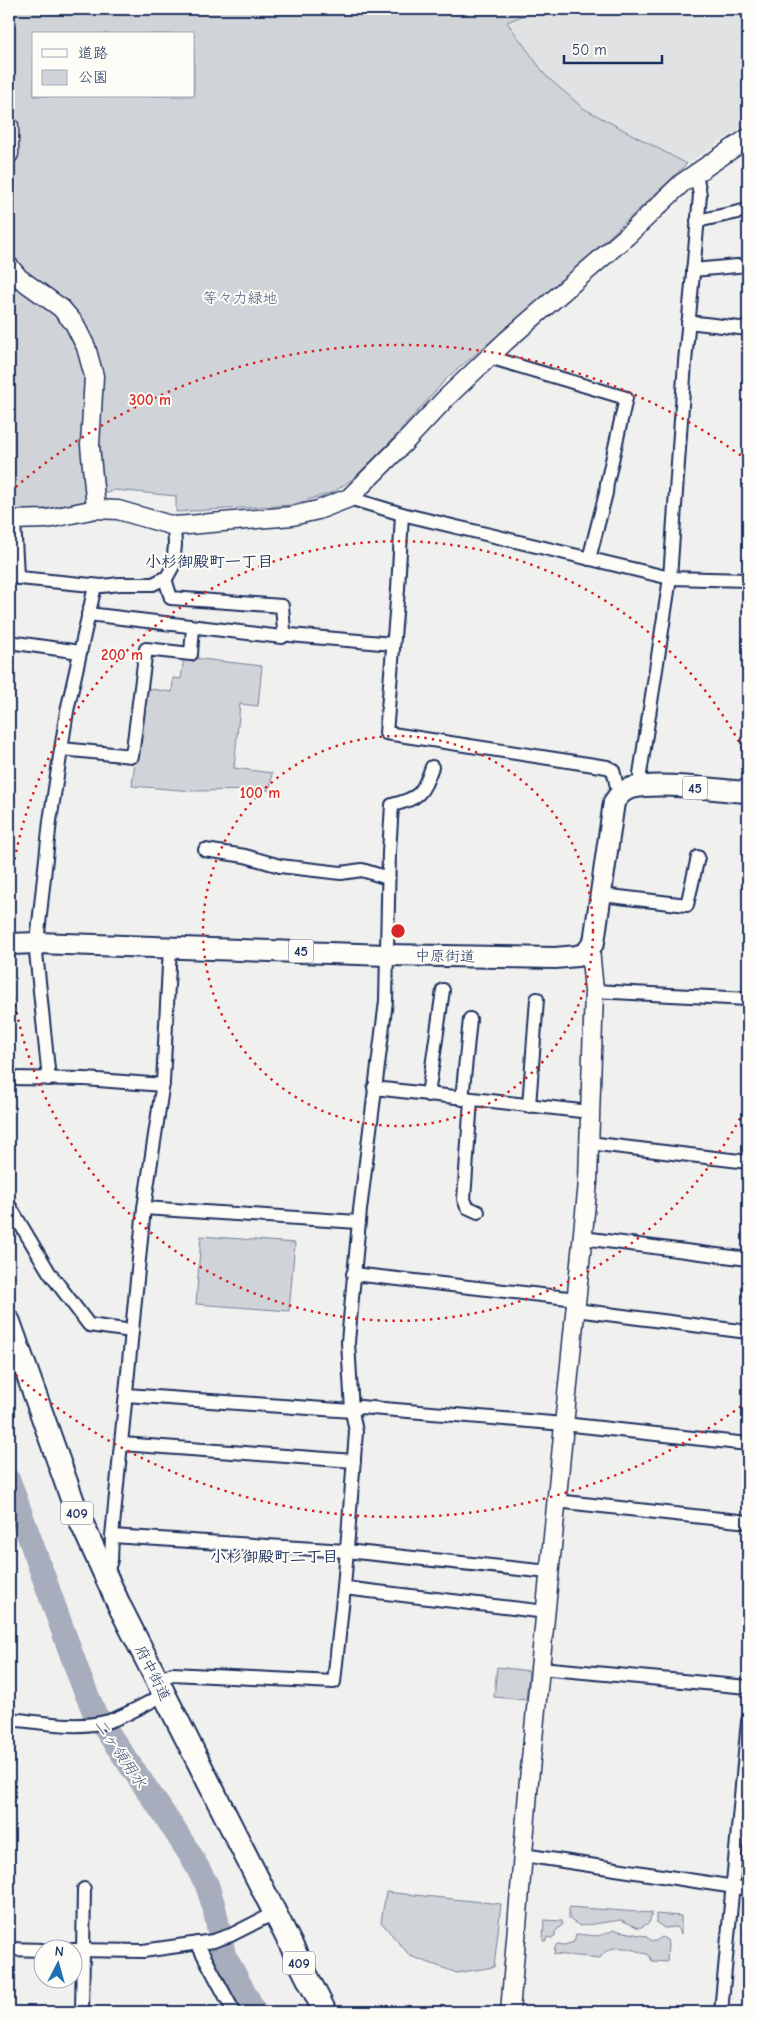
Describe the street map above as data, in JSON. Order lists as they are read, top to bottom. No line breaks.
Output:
{"streets":{"highway":["409","府中街道"],"main road":["45","中原街道"]},"districts":["小杉御殿町一丁目","小杉御殿町二丁目"],"water":["二ヶ領用水"],"parks":["等々力緑地"],"legend":["道路","公園"],"scale_bar":"50 m","north":"top","rings":["300 m","200 m","100 m"]}
